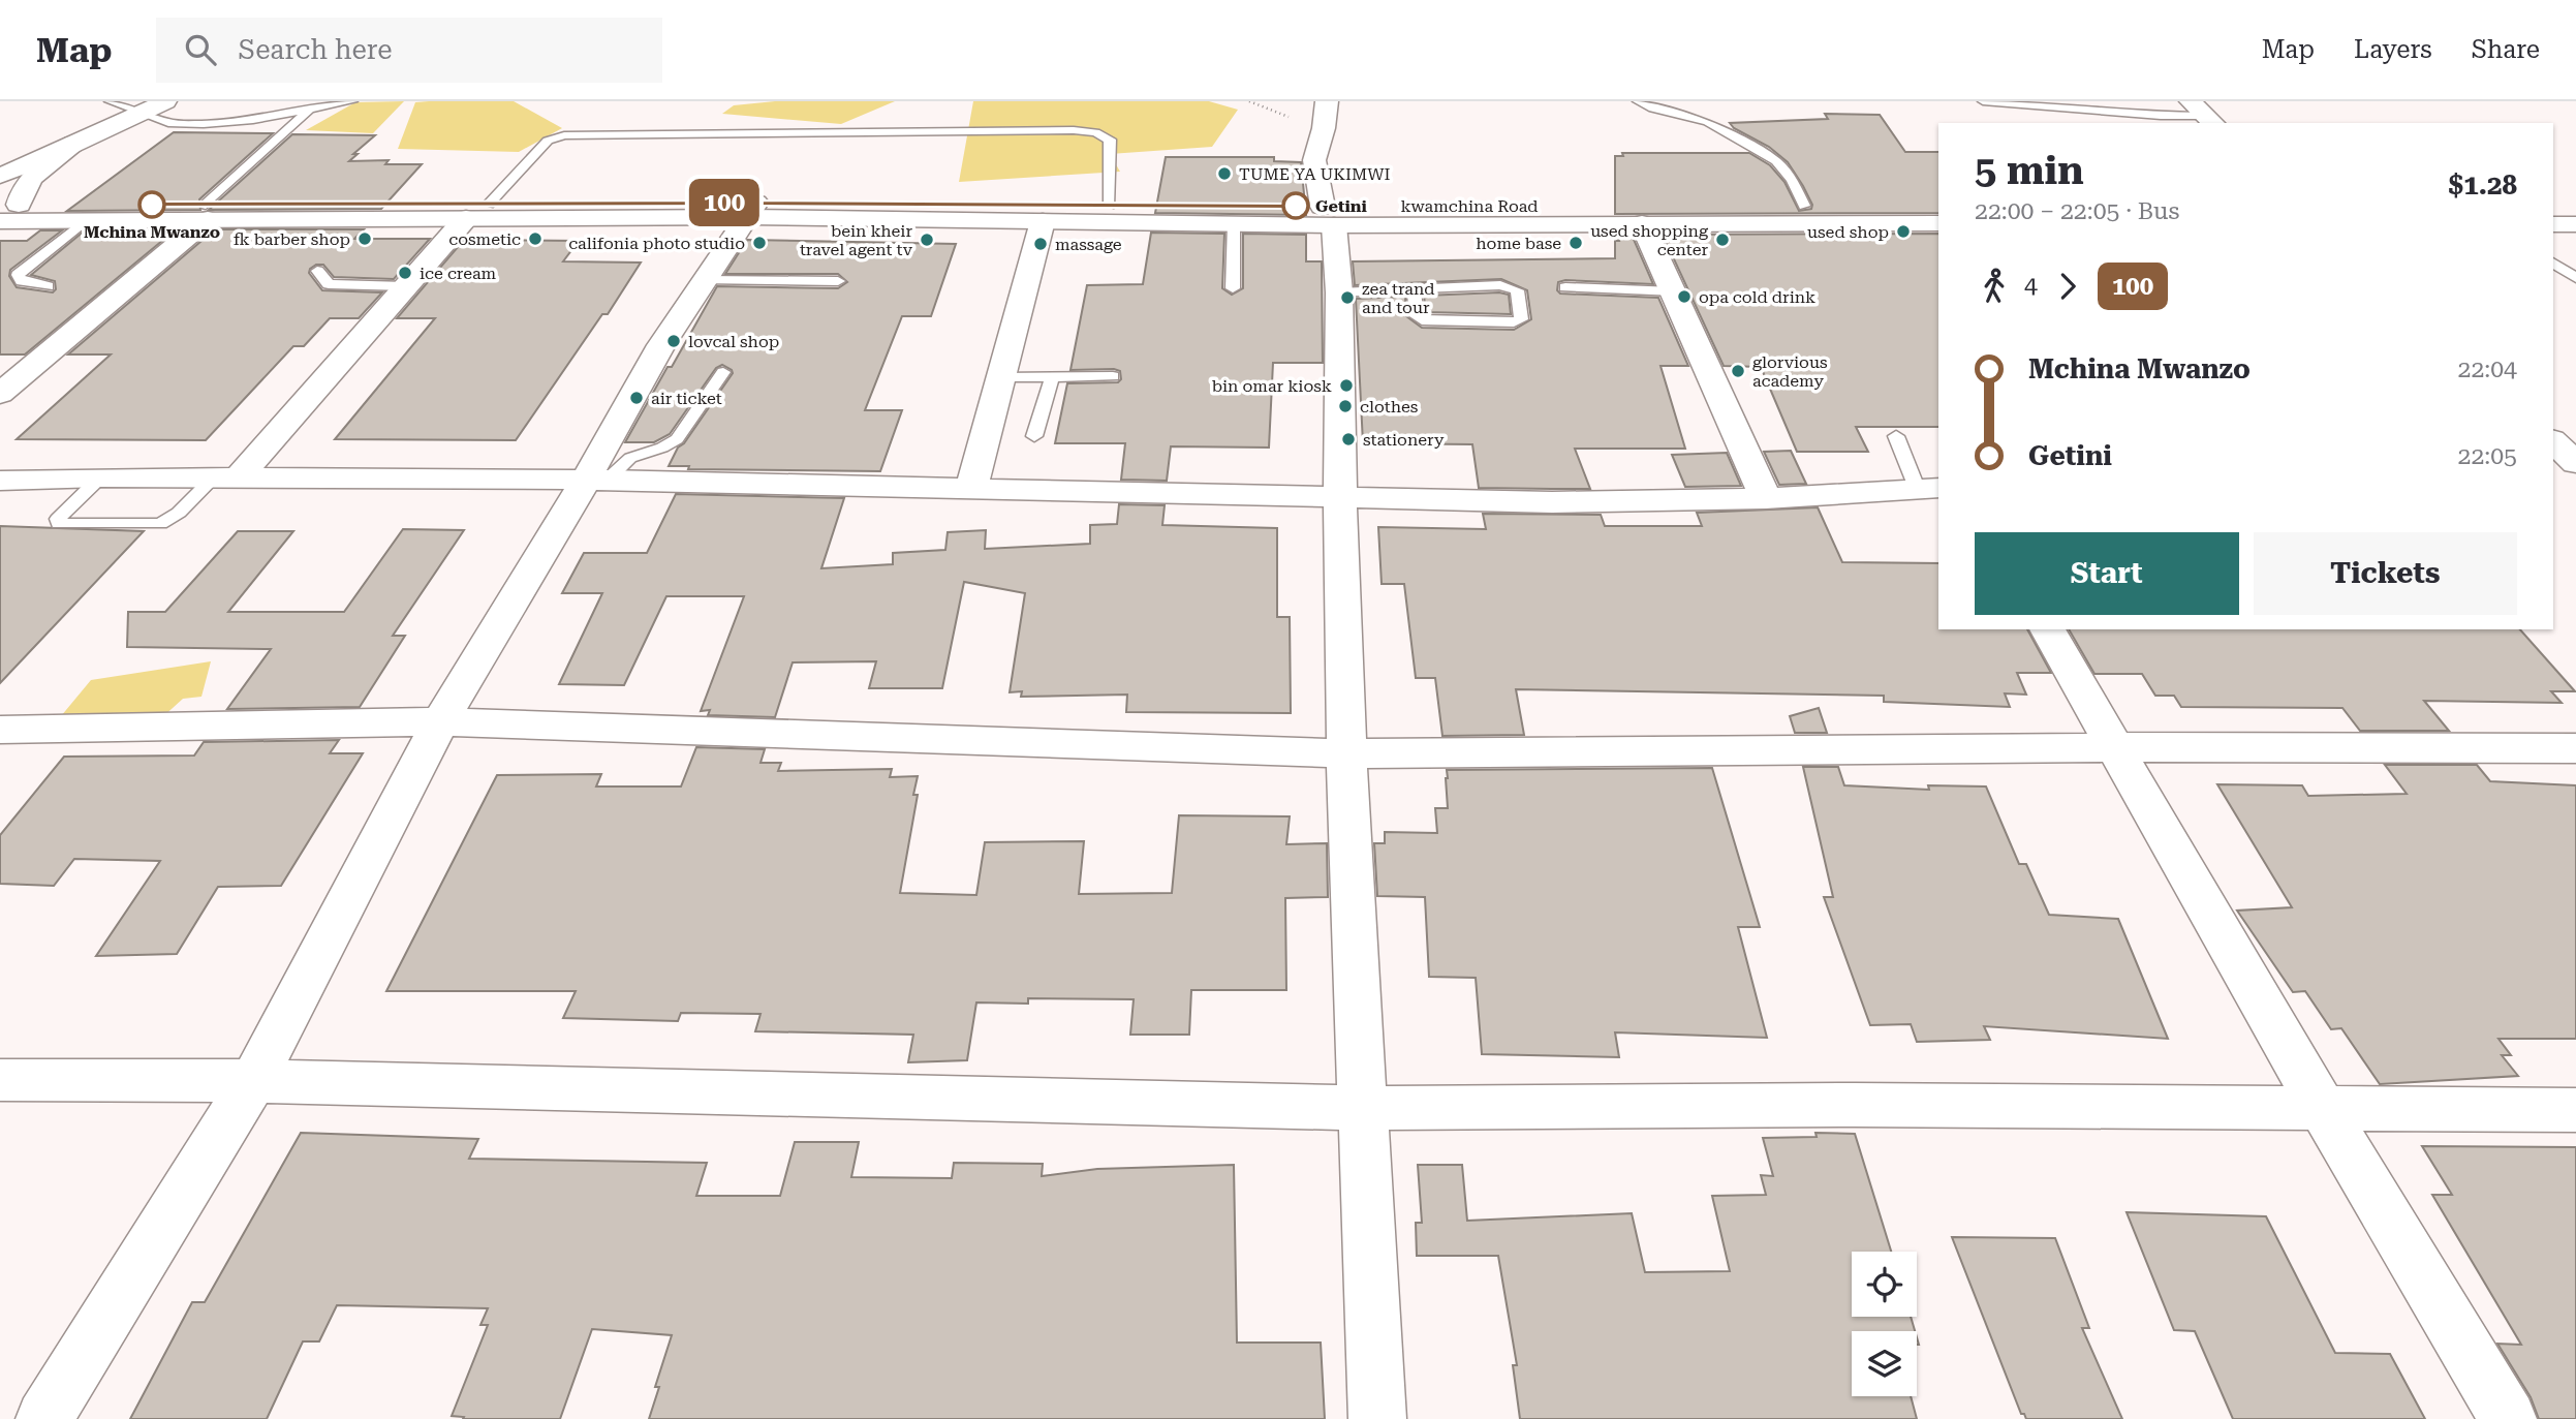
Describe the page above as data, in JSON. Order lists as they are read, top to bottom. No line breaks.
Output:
{"streets":{"street":["kwamchina Road"]},"places":["TUME YA UKIMWI","Mchina Mwanzo","Getini","used shop","fk barber shop","cosmetic","bein kheir travel agent tv","used shopping center","califonia photo studio","home base","massage","ice cream","opa cold drink","zea trand and tour","lovcal shop","glorvious academy","bin omar kiosk","air ticket","clothes","stationery"],"lines":["bus line 100"],"page":{"header":"Map","search":"Search here","nav":["Map","Layers","Share"],"on_map":"100","heading":["5 min","22:00 – 22:05 · Bus","$1.28"],"legs":["4","100"],"list":[{"name":"Mchina Mwanzo","value":"22:04"},{"name":"Getini","value":"22:05"}],"buttons":["Start","Tickets"]}}
